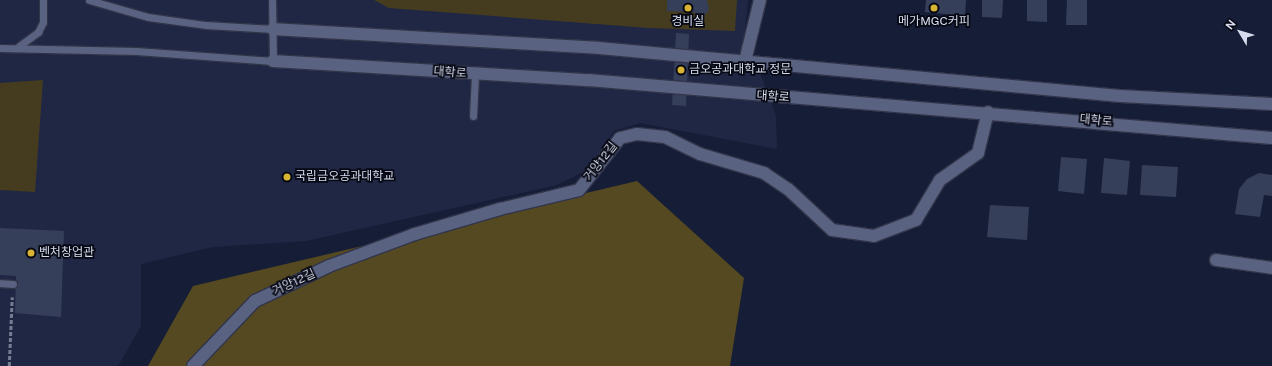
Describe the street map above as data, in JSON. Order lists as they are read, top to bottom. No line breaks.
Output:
{"streets":{"street":["대학로","거양12길"]},"crossings":[["대학로","거양12길"]],"places":["경비실","메가MGC커피","금오공과대학교 정문","국립금오공과대학교","벤처창업관"],"north":"top left"}
